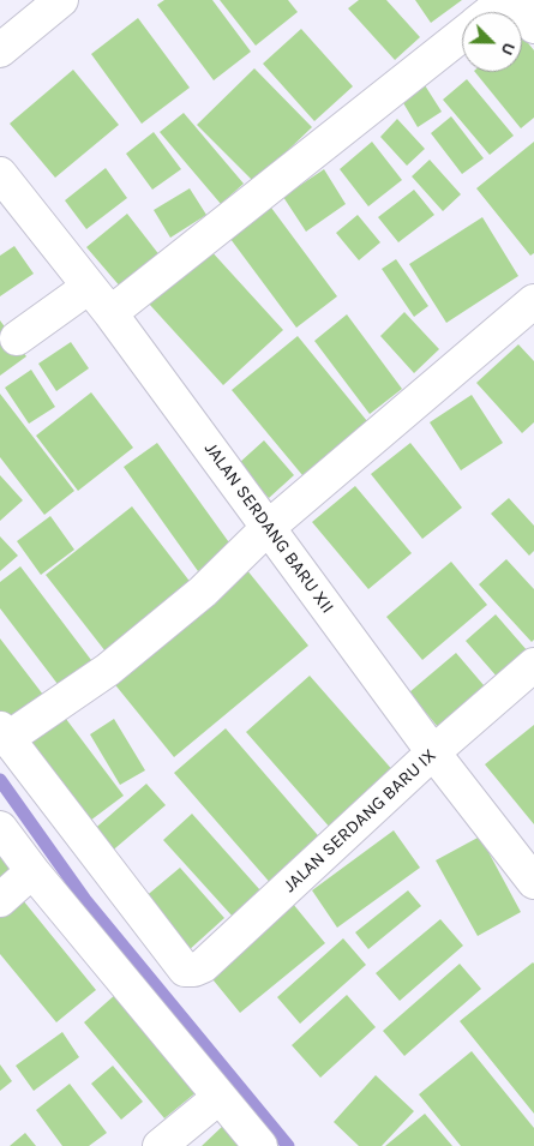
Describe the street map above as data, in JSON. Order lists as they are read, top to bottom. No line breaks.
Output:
{"streets":{"street":["JALAN SERDANG BARU XII","JALAN SERDANG BARU IX"]},"crossings":[["JALAN SERDANG BARU XII","JALAN SERDANG BARU IX"]],"north":"bottom right"}
